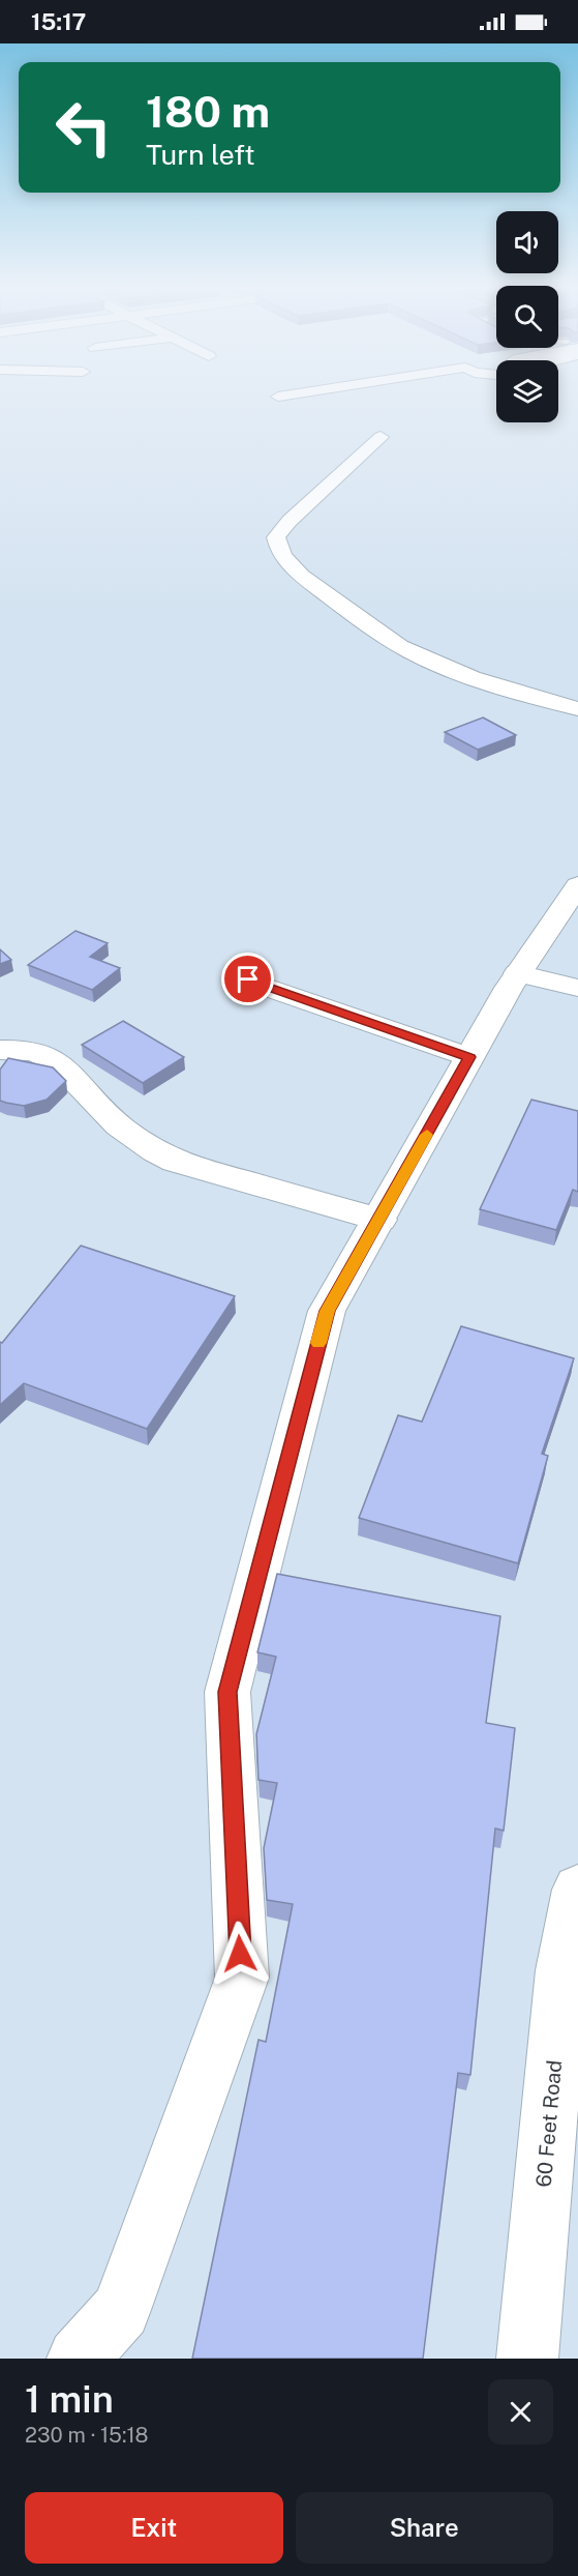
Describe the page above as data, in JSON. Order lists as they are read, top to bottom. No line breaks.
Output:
{"streets":{"street":["60 Feet Road"]},"page":{"status":"15:17","turn":["180 m","Turn left"],"heading":["1 min","230 m · 15:18"],"buttons":["Exit","Share"]}}
